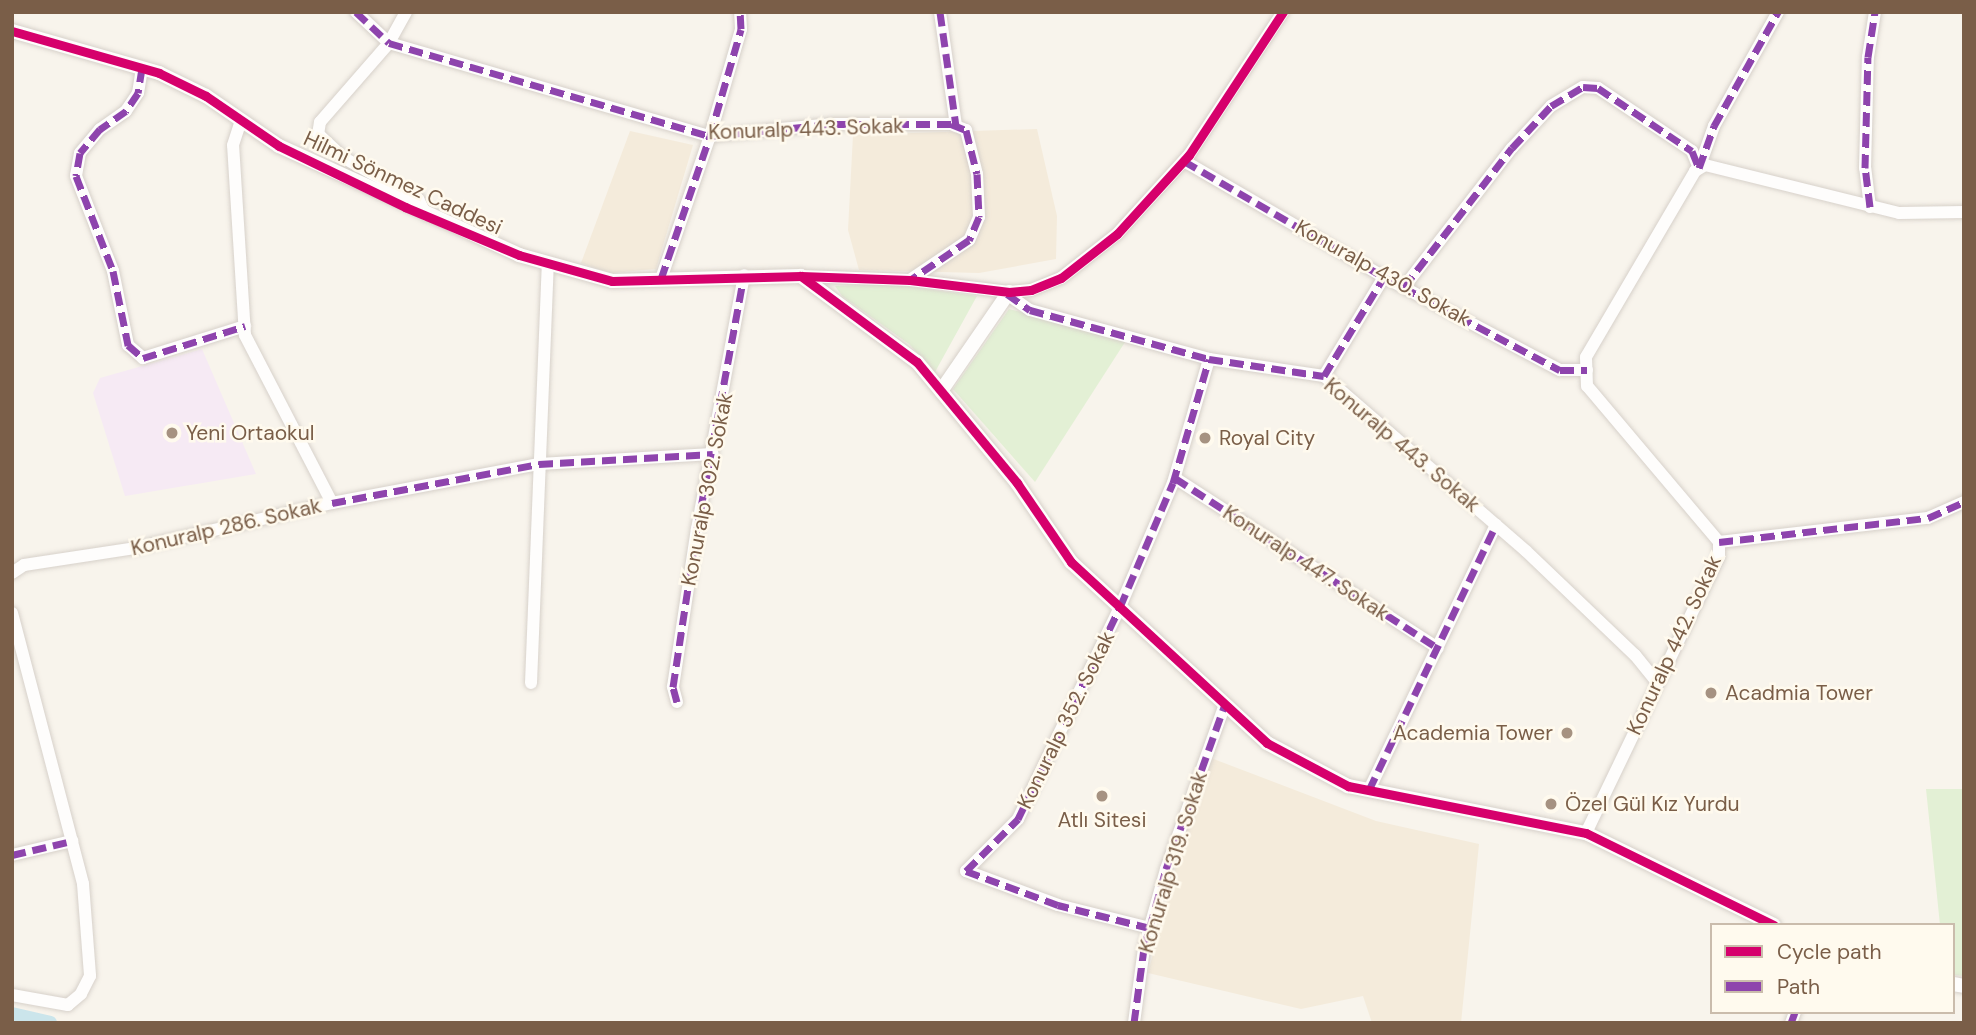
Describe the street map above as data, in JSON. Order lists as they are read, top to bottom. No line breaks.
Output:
{"streets":{"street":["Konuralp 443. Sokak","Hilmi Sönmez Caddesi","Konuralp 430. Sokak","Konuralp 302. Sokak","Konuralp 286. Sokak","Konuralp 447. Sokak","Konuralp 442. Sokak","Konuralp 352. Sokak","Konuralp 319. Sokak"]},"crossings":[["Konuralp 443. Sokak","Konuralp 442. Sokak"],["Hilmi Sönmez Caddesi","Konuralp 302. Sokak"],["Hilmi Sönmez Caddesi","Konuralp 286. Sokak"],["Konuralp 430. Sokak","Konuralp 442. Sokak"],["Konuralp 352. Sokak","Konuralp 319. Sokak"]],"places":["Yeni Ortaokul","Royal City","Acadmia Tower","Academia Tower","Atlı Sitesi","Özel Gül Kız Yurdu"],"legend":["Cycle path","Path"]}
